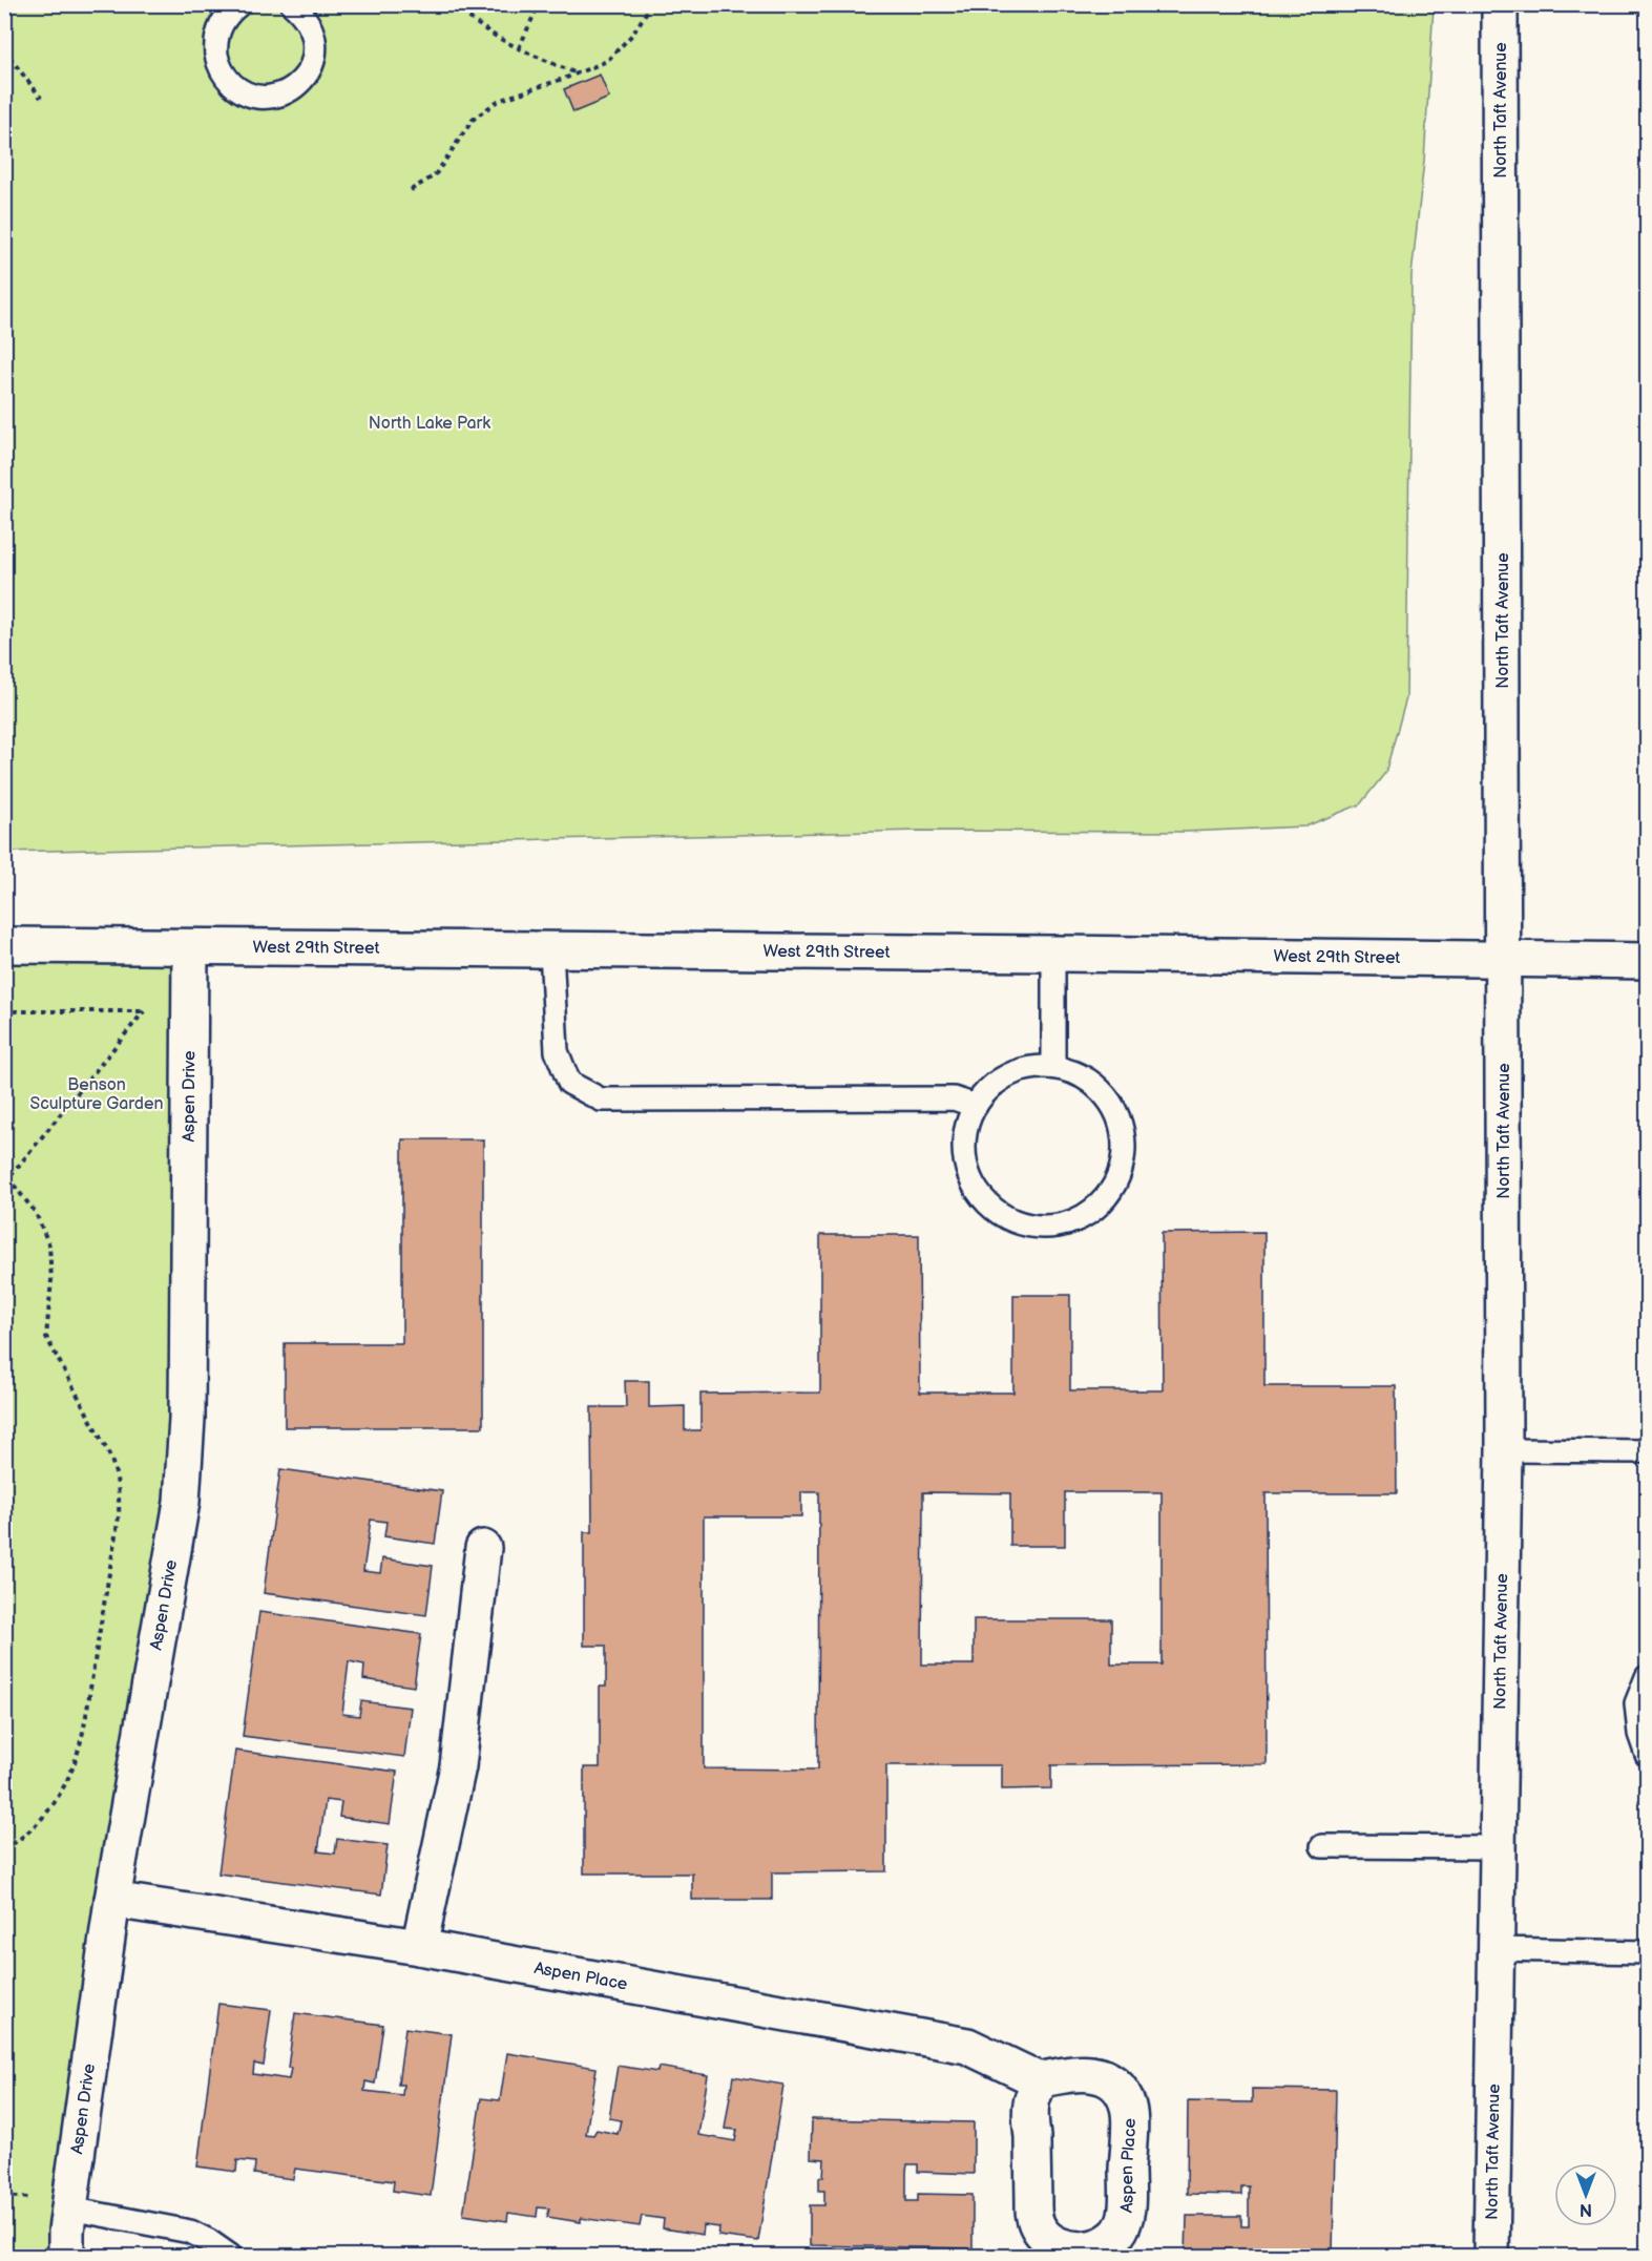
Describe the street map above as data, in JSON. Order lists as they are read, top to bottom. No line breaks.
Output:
{"streets":{"main road":["North Taft Avenue","West 29th Street","Aspen Drive","Aspen Place"]},"crossings":[["North Taft Avenue","West 29th Street"],["West 29th Street","Aspen Drive"],["Aspen Drive","Aspen Place"]],"parks":["North Lake Park","Benson Sculpture Garden"],"north":"bottom"}
